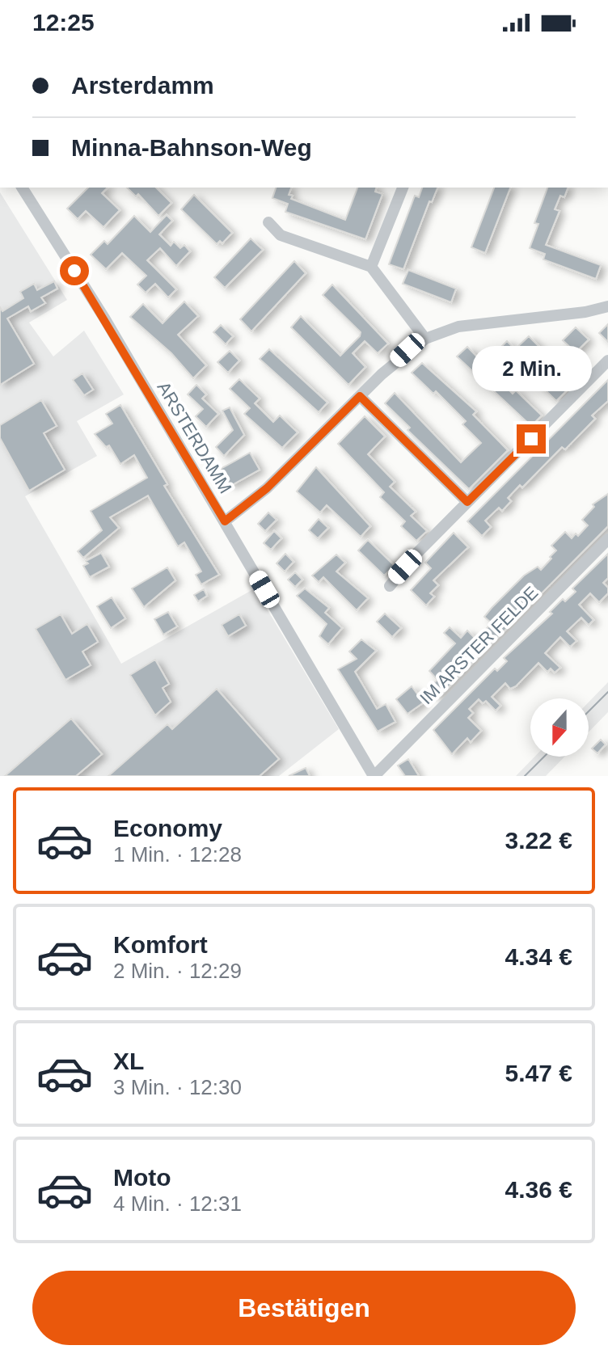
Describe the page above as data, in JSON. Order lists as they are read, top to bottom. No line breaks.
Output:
{"streets":{"street":["ARSTERDAMM","IM ARSTER FELDE"]},"crossings":[["ARSTERDAMM","IM ARSTER FELDE"]],"north":"bottom","page":{"status":"12:25","banner":["Arsterdamm","Minna-Bahnson-Weg"],"bubble":"2 Min.","list":[{"name":"Economy","note":"1 Min. · 12:28","value":"3.22 €"},{"name":"Komfort","note":"2 Min. · 12:29","value":"4.34 €"},{"name":"XL","note":"3 Min. · 12:30","value":"5.47 €"},{"name":"Moto","note":"4 Min. · 12:31","value":"4.36 €"}],"buttons":"Bestätigen"}}
